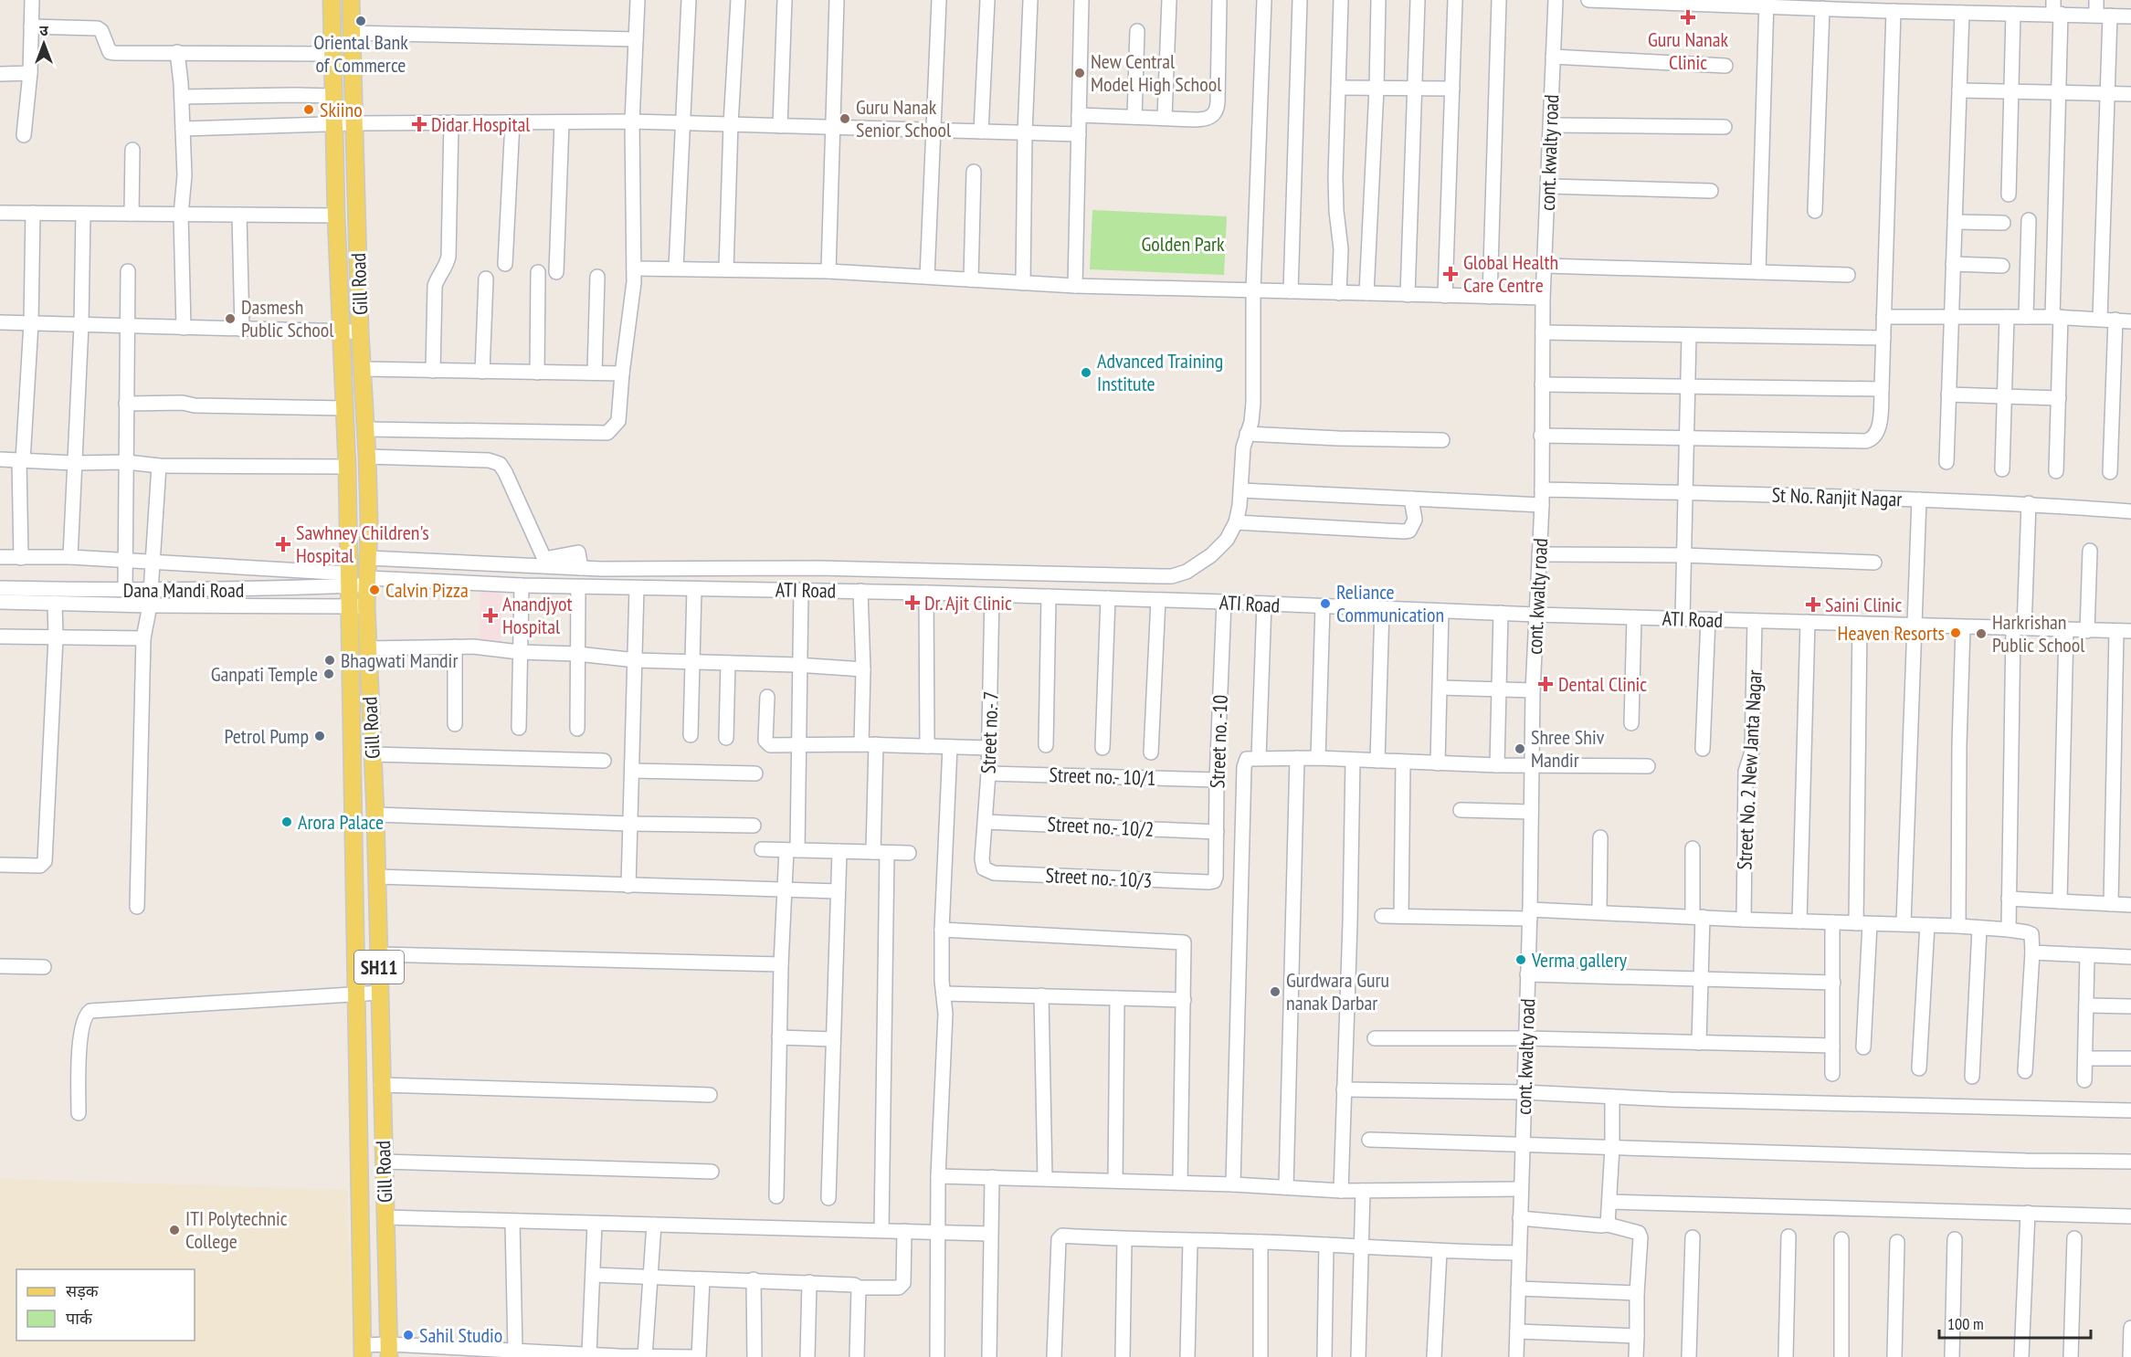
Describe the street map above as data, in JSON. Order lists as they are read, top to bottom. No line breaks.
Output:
{"streets":{"main road":["Gill Road","SH11"],"street":["cont. kwalty road","St No. Ranjit Nagar","Dana Mandi Road","ATI Road","Street no.- 7","Street no. -10","Street No. 2 New Janta Nagar","Street no.- 10/1","Street no.- 10/2","Street no.- 10/3"]},"crossings":[["cont. kwalty road","St No. Ranjit Nagar"],["cont. kwalty road","ATI Road"],["Gill Road","Dana Mandi Road"],["Gill Road","ATI Road"],["Dana Mandi Road","ATI Road"],["ATI Road","Street no.- 7"],["ATI Road","Street no. -10"],["ATI Road","Street No. 2 New Janta Nagar"],["Street no.- 7","Street no.- 10/1"],["Street no.- 7","Street no.- 10/2"],["Street no.- 7","Street no.- 10/3"],["Street no. -10","Street no.- 10/1"],["Street no. -10","Street no.- 10/2"],["Street no. -10","Street no.- 10/3"]],"parks":["Golden Park"],"places":{"health":["Guru Nanak Clinic","Didar Hospital","Global Health Care Centre","Sawhney Children's Hospital","Dr. Ajit Clinic","Saini Clinic","Anandjyot Hospital","Dental Clinic"],"other":["Oriental Bank of Commerce","New Central Model High School","Skiino","Guru Nanak Senior School","Dasmesh Public School","Advanced Training Institute","Calvin Pizza","Reliance Communication","Heaven Resorts","Harkrishan Public School","Bhagwati Mandir","Ganpati Temple","Petrol Pump","Shree Shiv Mandir","Arora Palace","Verma gallery","Gurdwara Guru nanak Darbar","ITI Polytechnic College","Sahil Studio"]},"legend":["सड़क","पार्क"],"scale_bar":"100 m","north":"top"}
